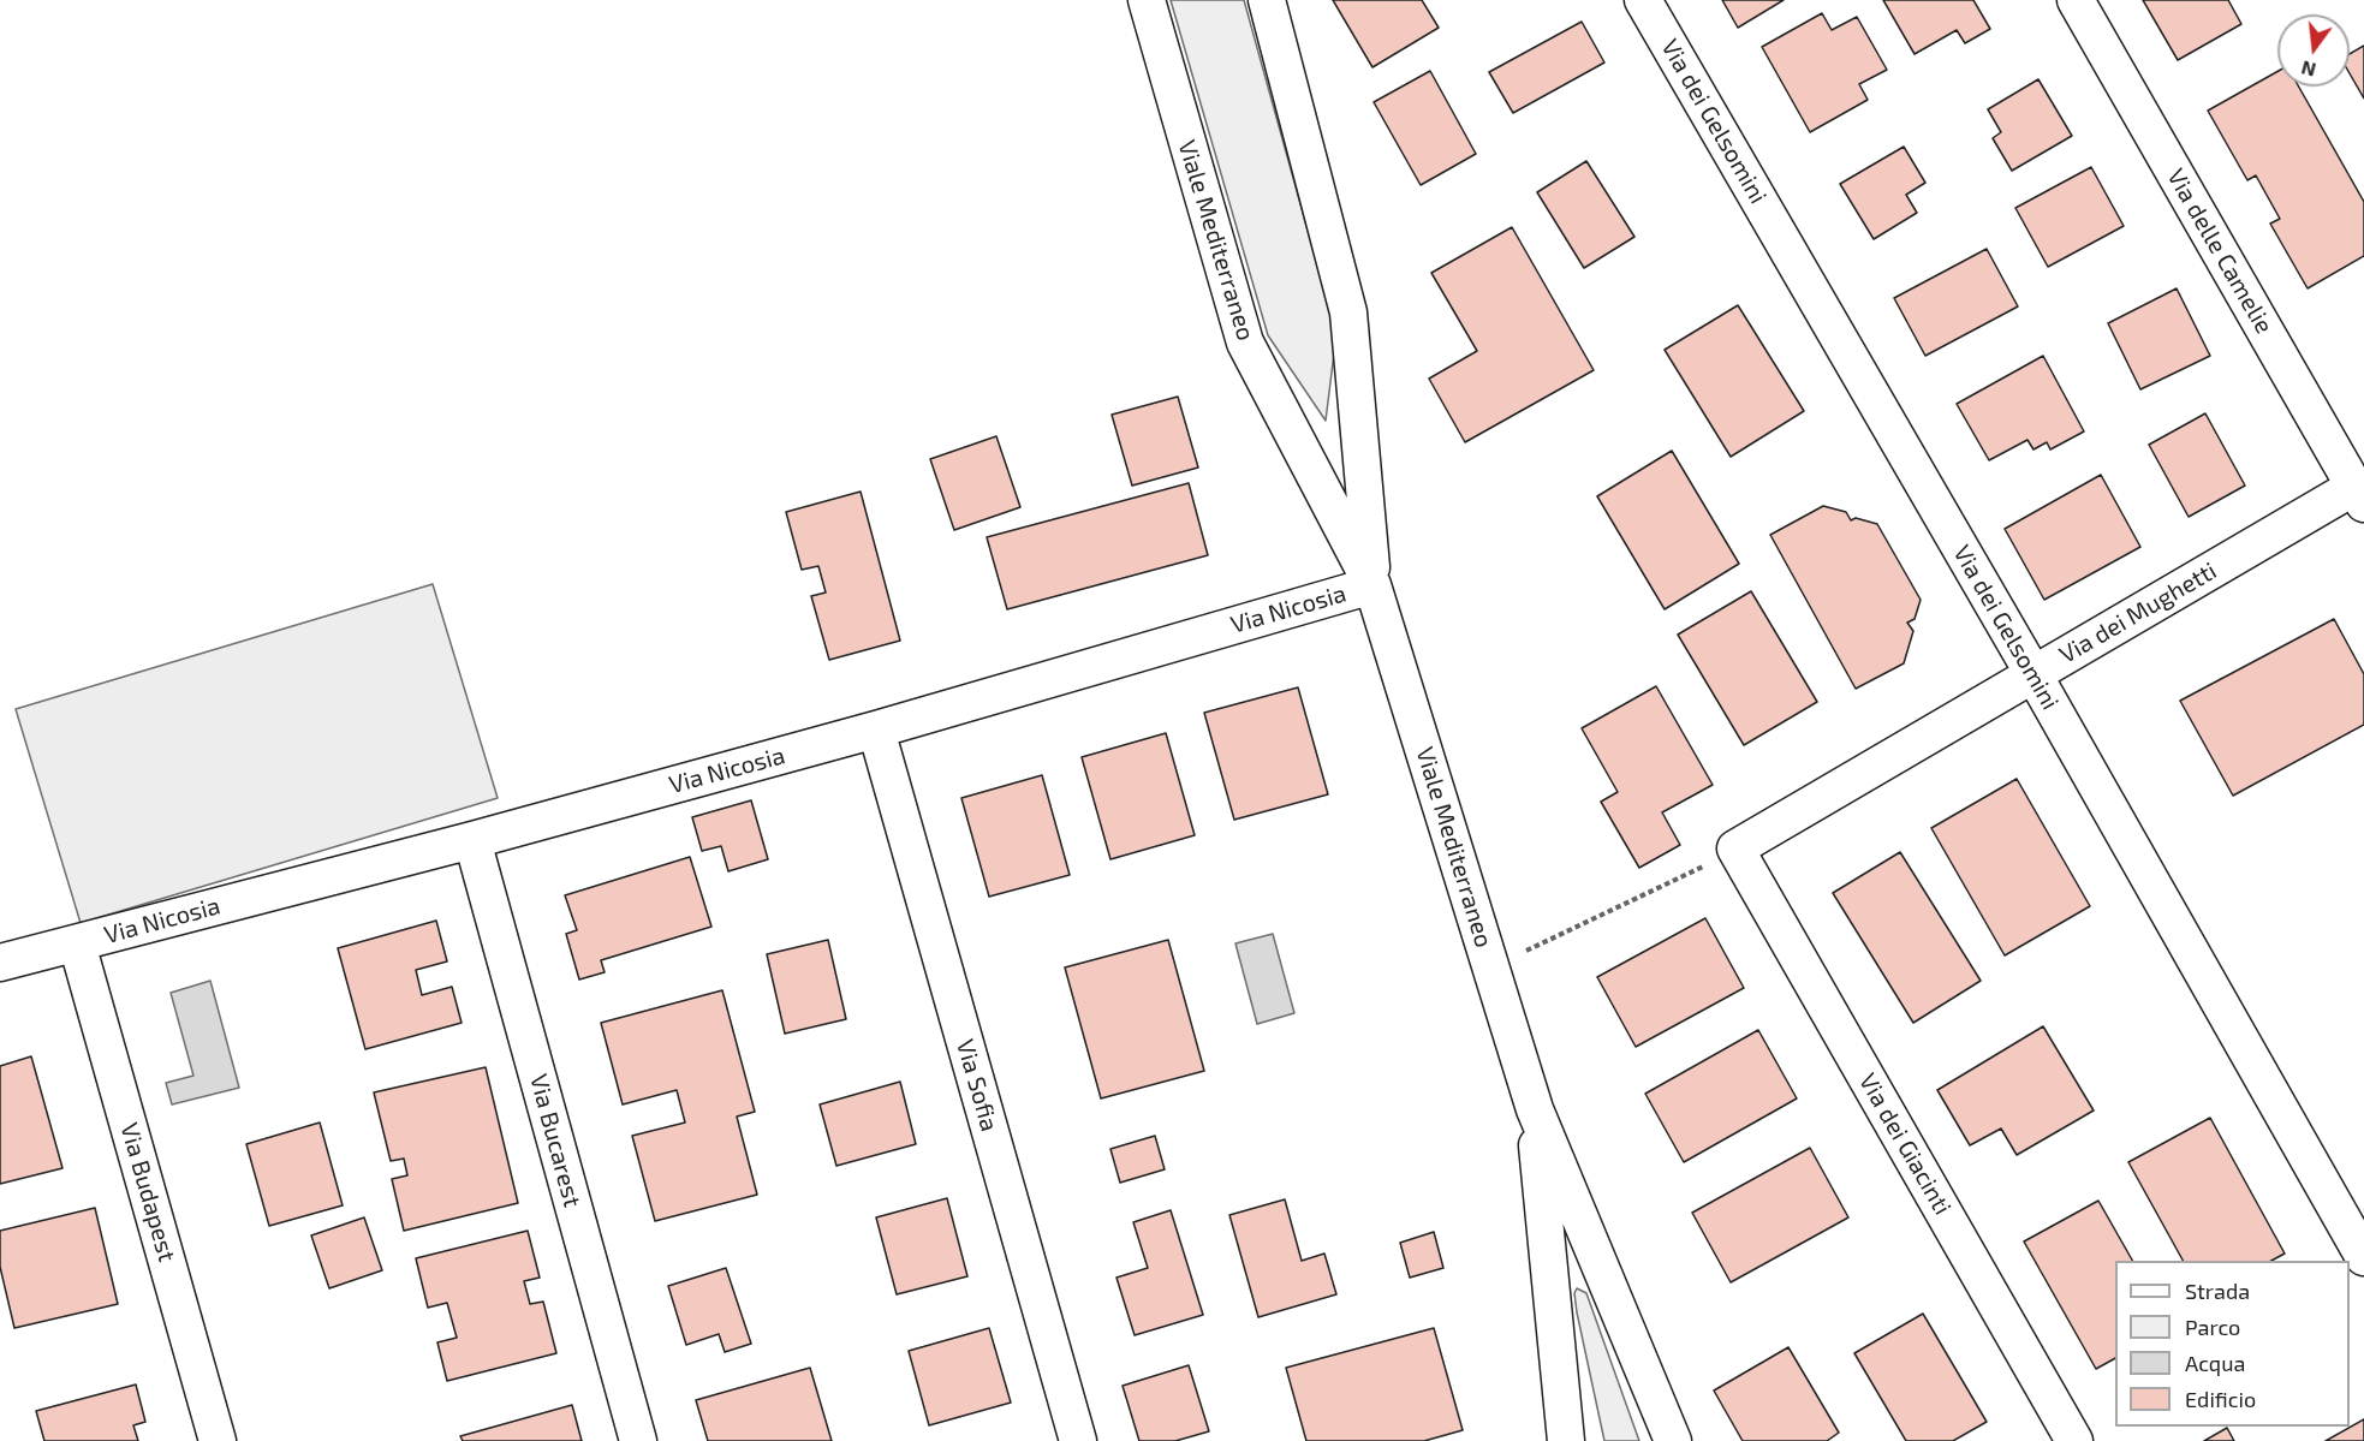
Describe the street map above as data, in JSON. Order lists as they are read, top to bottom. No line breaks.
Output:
{"streets":{"street":["Via dei Gelsomini","Viale Mediterraneo","Via delle Camelie","Via Nicosia","Via dei Mughetti","Via Sofia","Via Bucarest","Via dei Giacinti","Via Budapest"]},"crossings":[["Via dei Gelsomini","Via dei Mughetti"],["Viale Mediterraneo","Via Nicosia"],["Via delle Camelie","Via dei Mughetti"],["Via Nicosia","Via Sofia"],["Via Nicosia","Via Bucarest"],["Via Nicosia","Via Budapest"],["Via dei Mughetti","Via dei Giacinti"]],"legend":["Strada","Parco","Acqua","Edificio"],"north":"bottom"}
